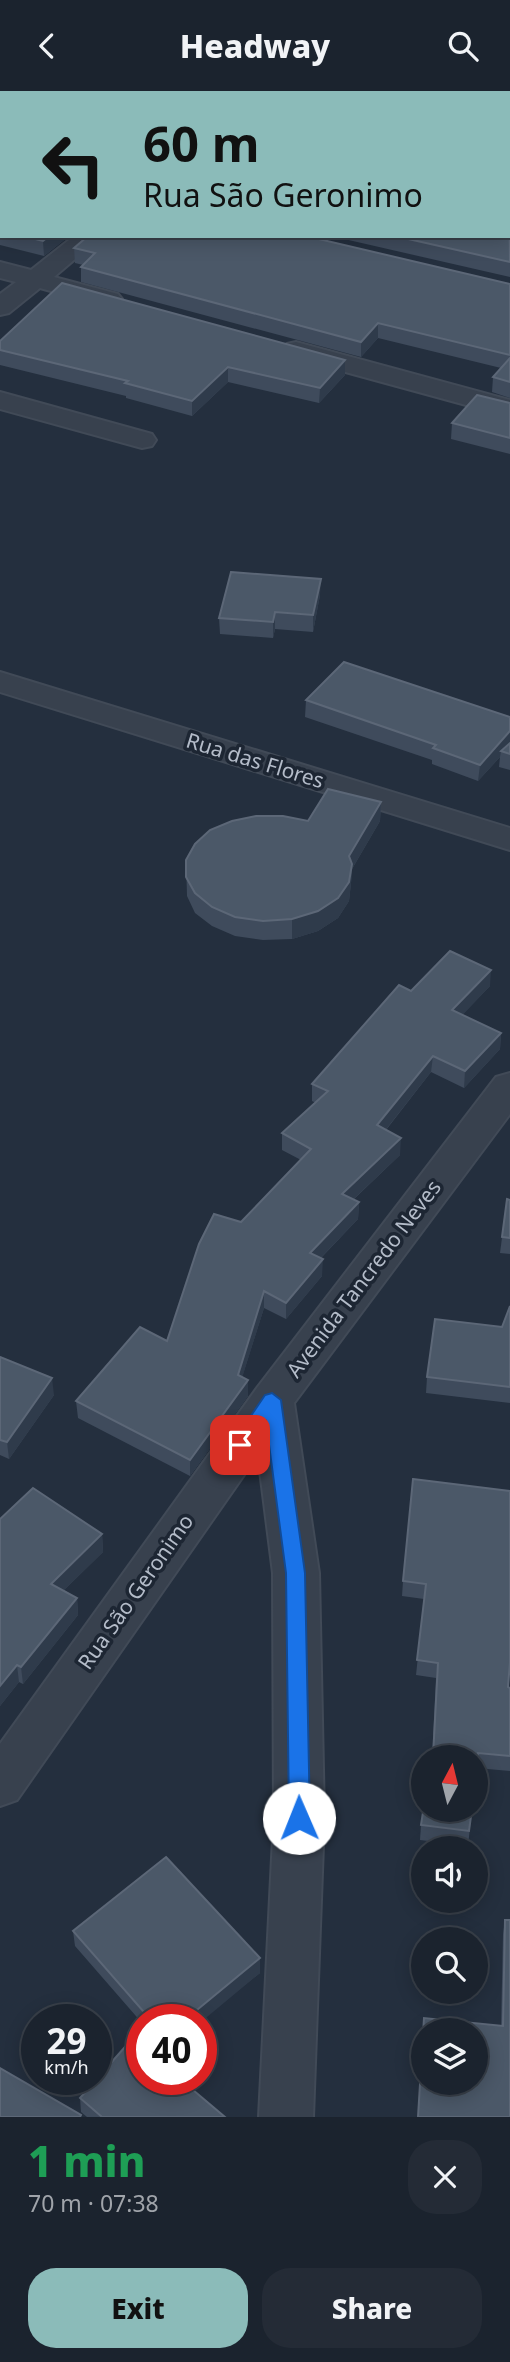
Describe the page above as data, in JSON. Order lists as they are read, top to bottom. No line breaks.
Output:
{"streets":{"street":["Rua das Flores","Avenida Tancredo Neves","Rua São Geronimo"]},"crossings":[["Avenida Tancredo Neves","Rua São Geronimo"]],"north":"top","page":{"header":"Headway","turn":["60 m","Rua São Geronimo"],"speed":"29 km/h","limit":"40","heading":["1 min","70 m · 07:38"],"buttons":["Exit","Share"]}}
